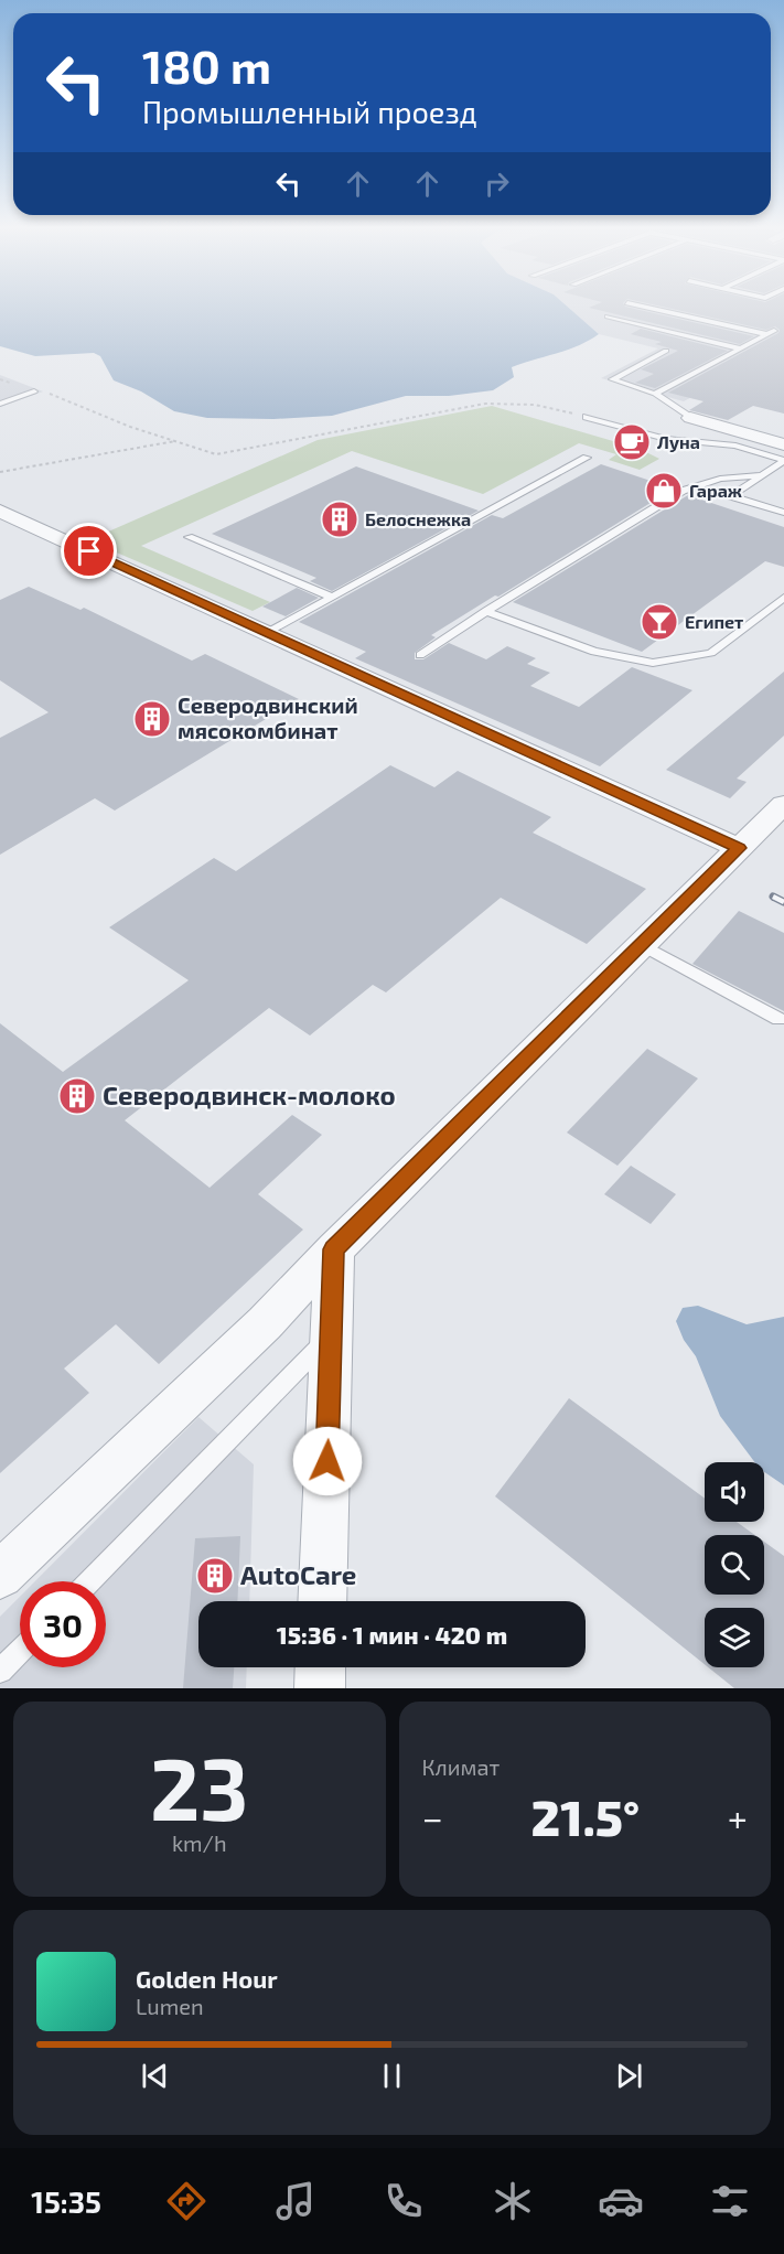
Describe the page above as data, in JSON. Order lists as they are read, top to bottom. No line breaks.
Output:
{"places":{"cafe":["Луна"],"shop":["Гараж"],"building":["Белоснежка","Северодвинский мясокомбинат","Северодвинск-молоко","AutoCare"],"bar":["Египет"]},"page":{"turn":["180 m","Промышленный проезд"],"limit":"30","trip":"15:36 · 1 мин · 420 m","tile":[["23","km/h"],"Климат"],"heat":["−","21.5°","+"],"song":["Golden Hour","Lumen"],"tabs":"15:35"}}
